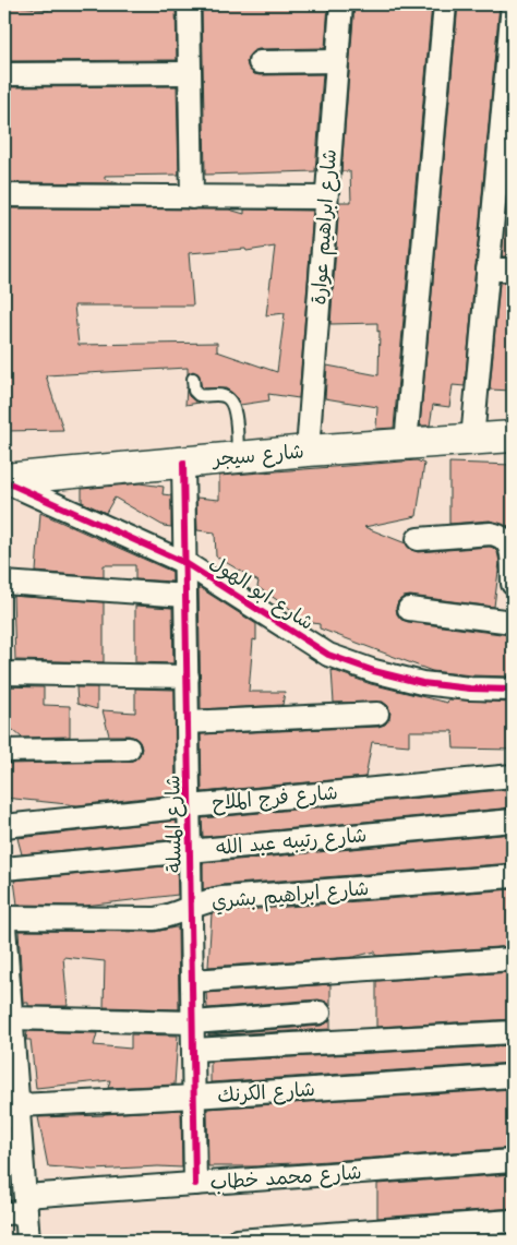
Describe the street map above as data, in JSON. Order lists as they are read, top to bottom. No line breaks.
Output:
{"streets":{"main road":["شارع سيجر"],"street":["شارع ابراهيم عوارة","شارع ابو الهول","شارع فرج الملاح","شارع المسلة","شارع رتيبه عبد الله","شارع ابراهيم بشري","شارع الكرنك","شارع محمد خطاب"]},"crossings":[["شارع ابراهيم عوارة","شارع سيجر"],["شارع سيجر","شارع ابو الهول"],["شارع سيجر","شارع المسلة"],["شارع ابو الهول","شارع المسلة"],["شارع فرج الملاح","شارع المسلة"],["شارع المسلة","شارع رتيبه عبد الله"],["شارع المسلة","شارع ابراهيم بشري"],["شارع المسلة","شارع الكرنك"],["شارع المسلة","شارع محمد خطاب"]]}
